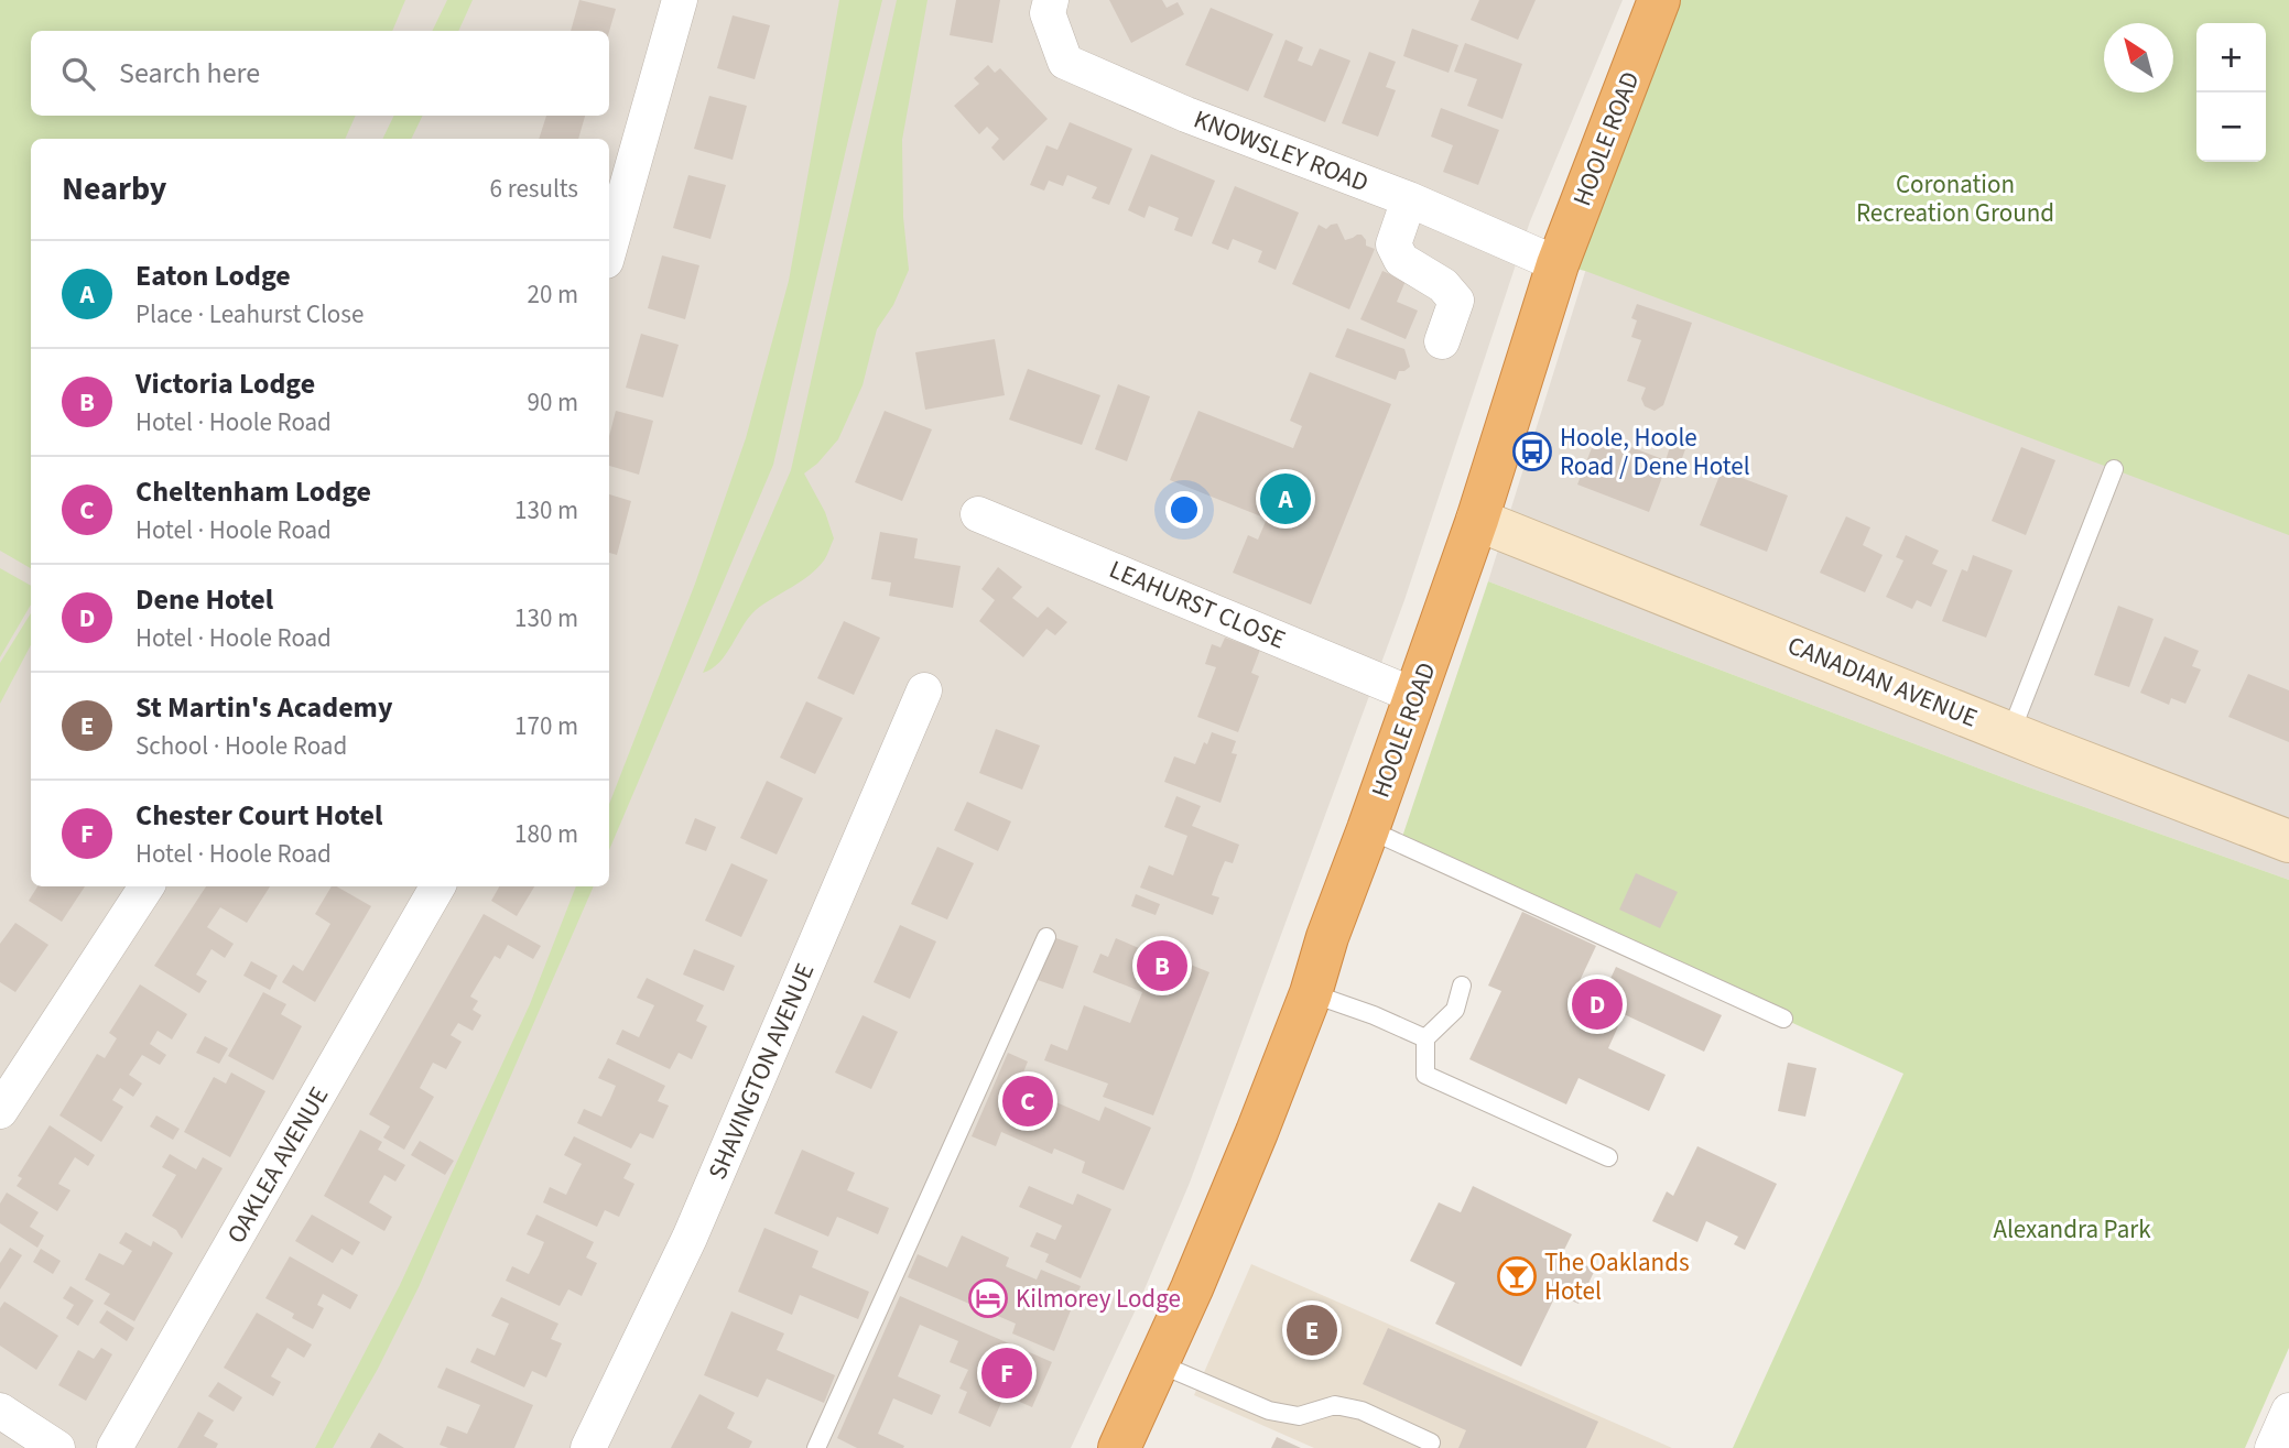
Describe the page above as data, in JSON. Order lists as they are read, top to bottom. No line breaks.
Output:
{"streets":{"highway":["HOOLE ROAD"],"street":["KNOWSLEY ROAD","LEAHURST CLOSE","CANADIAN AVENUE","SHAVINGTON AVENUE","OAKLEA AVENUE"]},"crossings":[["HOOLE ROAD","KNOWSLEY ROAD"],["HOOLE ROAD","LEAHURST CLOSE"],["HOOLE ROAD","CANADIAN AVENUE"]],"parks":["Coronation Recreation Ground","Alexandra Park"],"places":{"bus stop":["Hoole, Hoole Road / Dene Hotel"],"bar":["The Oaklands Hotel"],"hotel":["Kilmorey Lodge"]},"north":"top left","page":{"map_buttons":["+","−"],"search":"Search here","heading":["Nearby","6 results"],"list":[{"mark":"A","name":"Eaton Lodge","note":"Place · Leahurst Close","value":"20 m"},{"mark":"B","name":"Victoria Lodge","note":"Hotel · Hoole Road","value":"90 m"},{"mark":"C","name":"Cheltenham Lodge","note":"Hotel · Hoole Road","value":"130 m"},{"mark":"D","name":"Dene Hotel","note":"Hotel · Hoole Road","value":"130 m"},{"mark":"E","name":"St Martin's Academy","note":"School · Hoole Road","value":"170 m"},{"mark":"F","name":"Chester Court Hotel","note":"Hotel · Hoole Road","value":"180 m"}],"pins":["A","B","D","C","E","F"]}}
